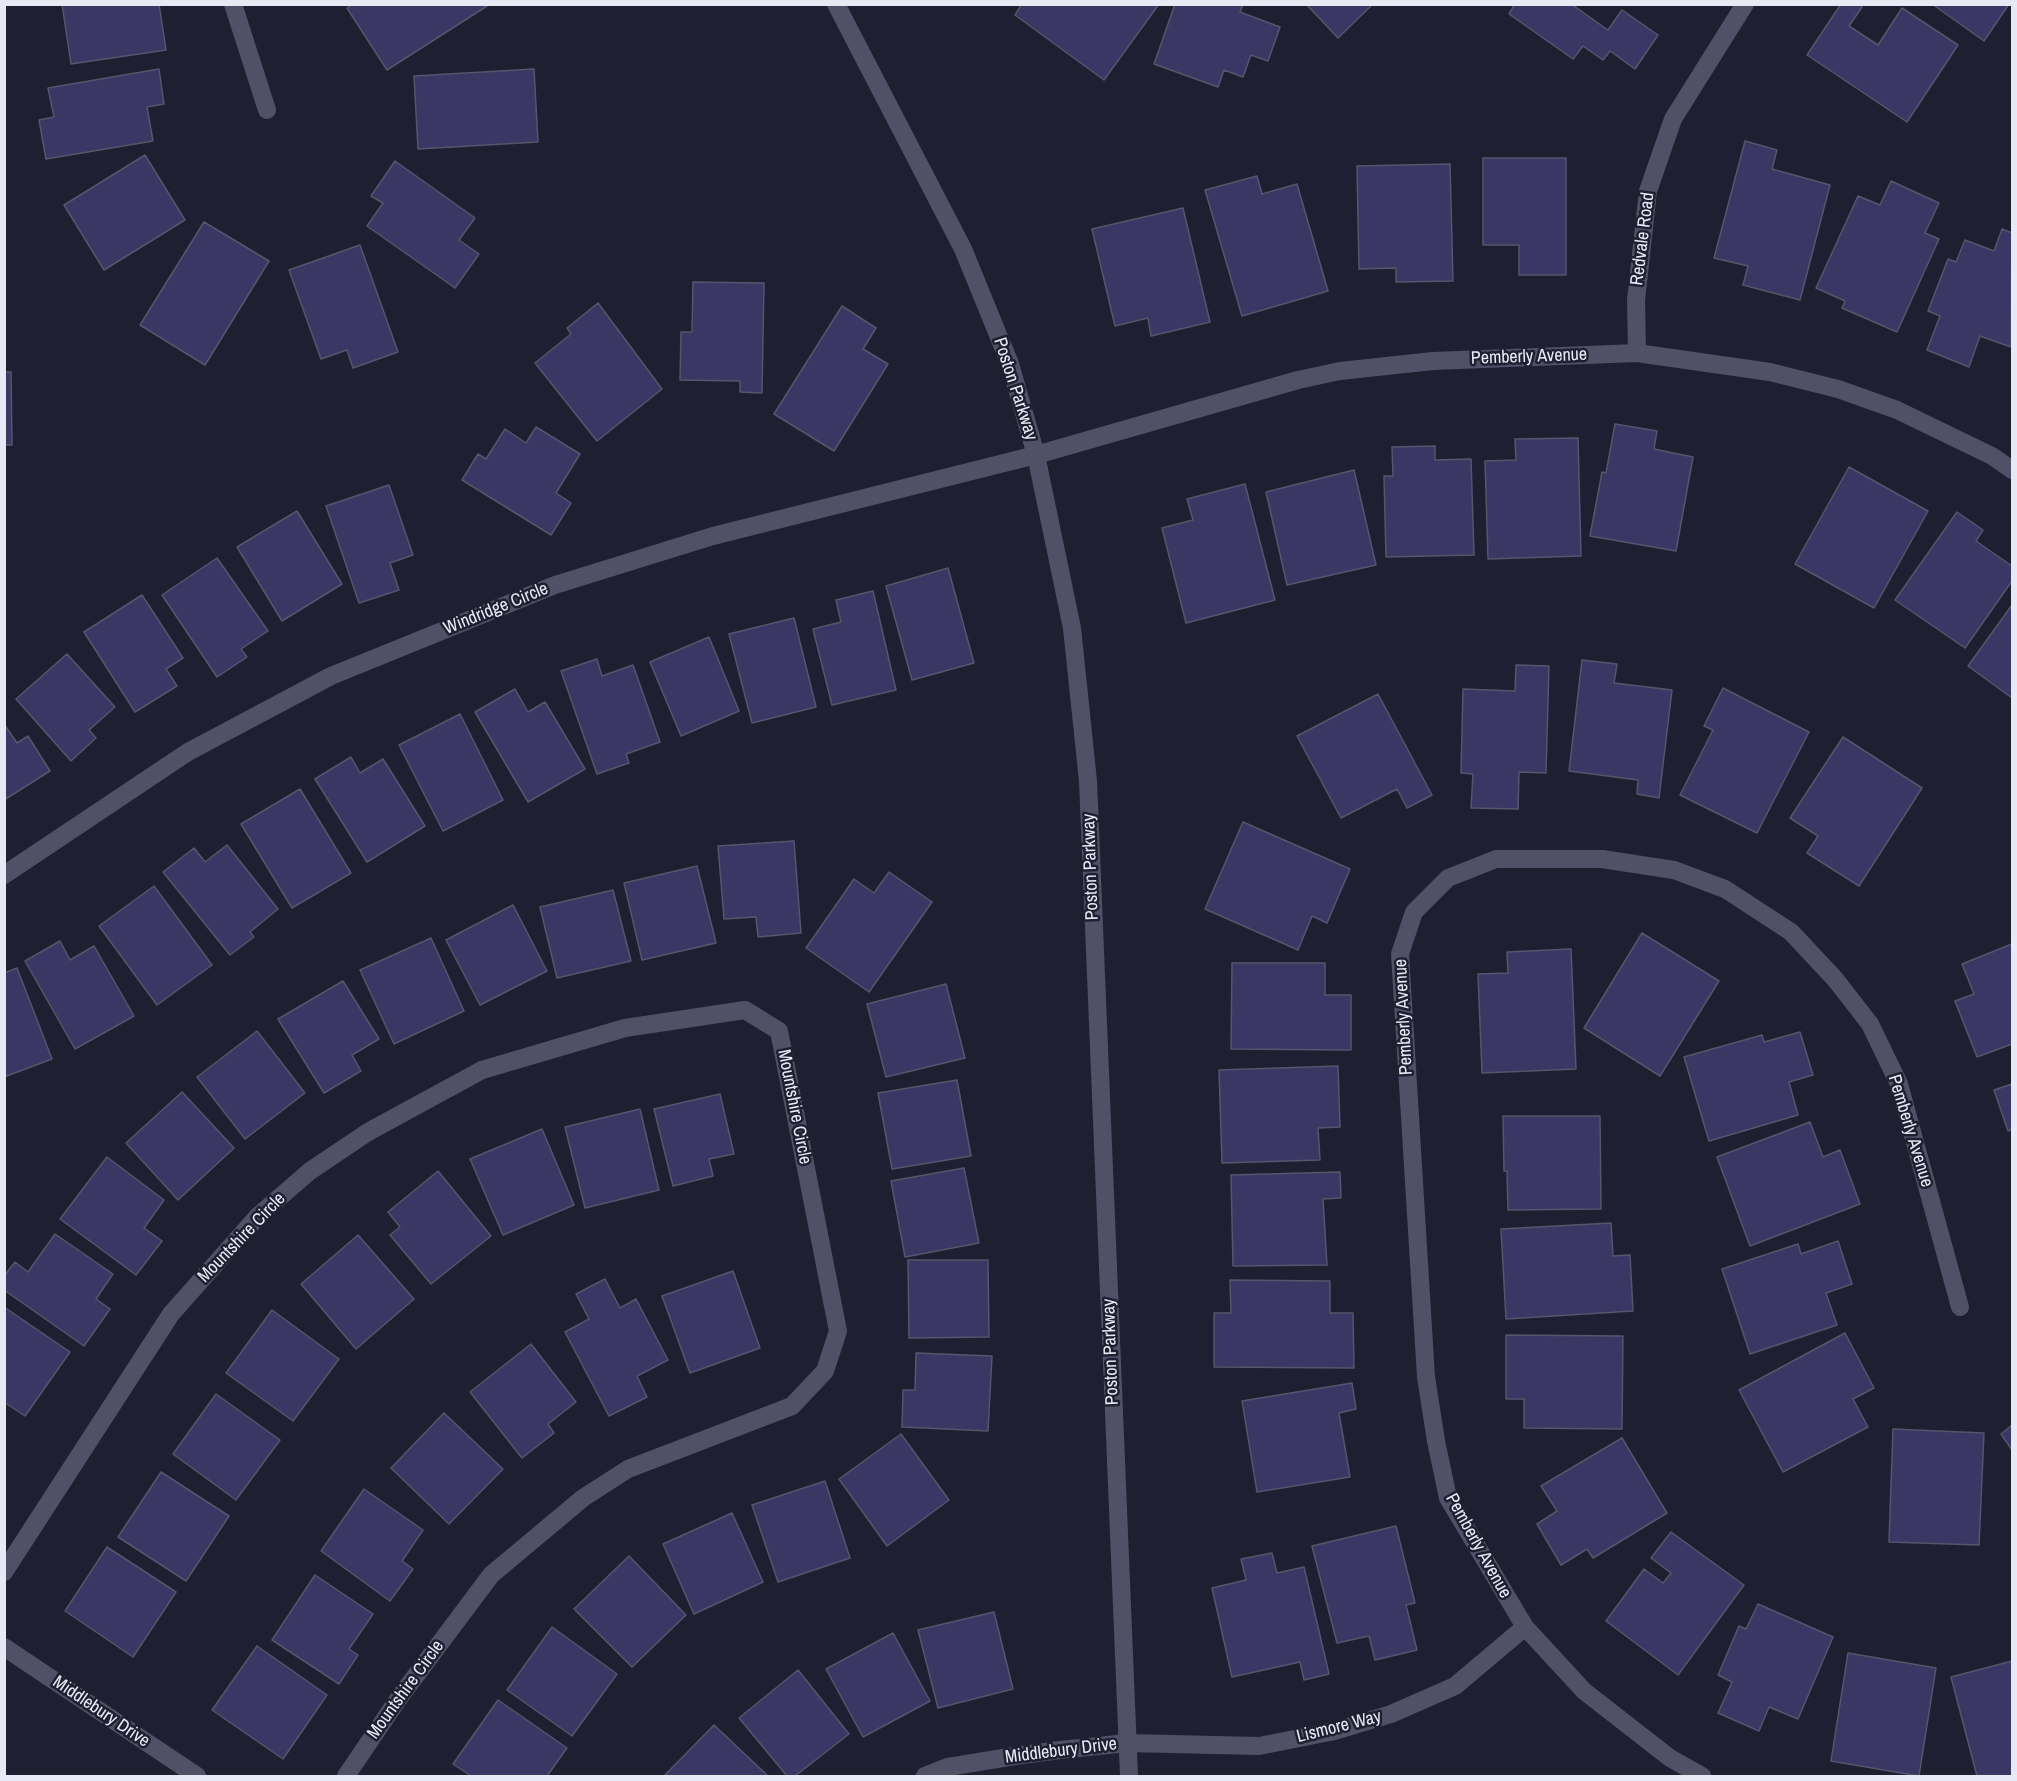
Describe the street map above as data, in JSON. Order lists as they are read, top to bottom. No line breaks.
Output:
{"streets":{"street":["Redvale Road","Pemberly Avenue","Poston Parkway","Windridge Circle","Mountshire Circle","Middlebury Drive","Lismore Way"]},"crossings":[["Redvale Road","Pemberly Avenue"],["Pemberly Avenue","Poston Parkway"],["Pemberly Avenue","Windridge Circle"],["Pemberly Avenue","Lismore Way"],["Poston Parkway","Windridge Circle"],["Poston Parkway","Middlebury Drive"],["Poston Parkway","Lismore Way"],["Middlebury Drive","Lismore Way"]]}
